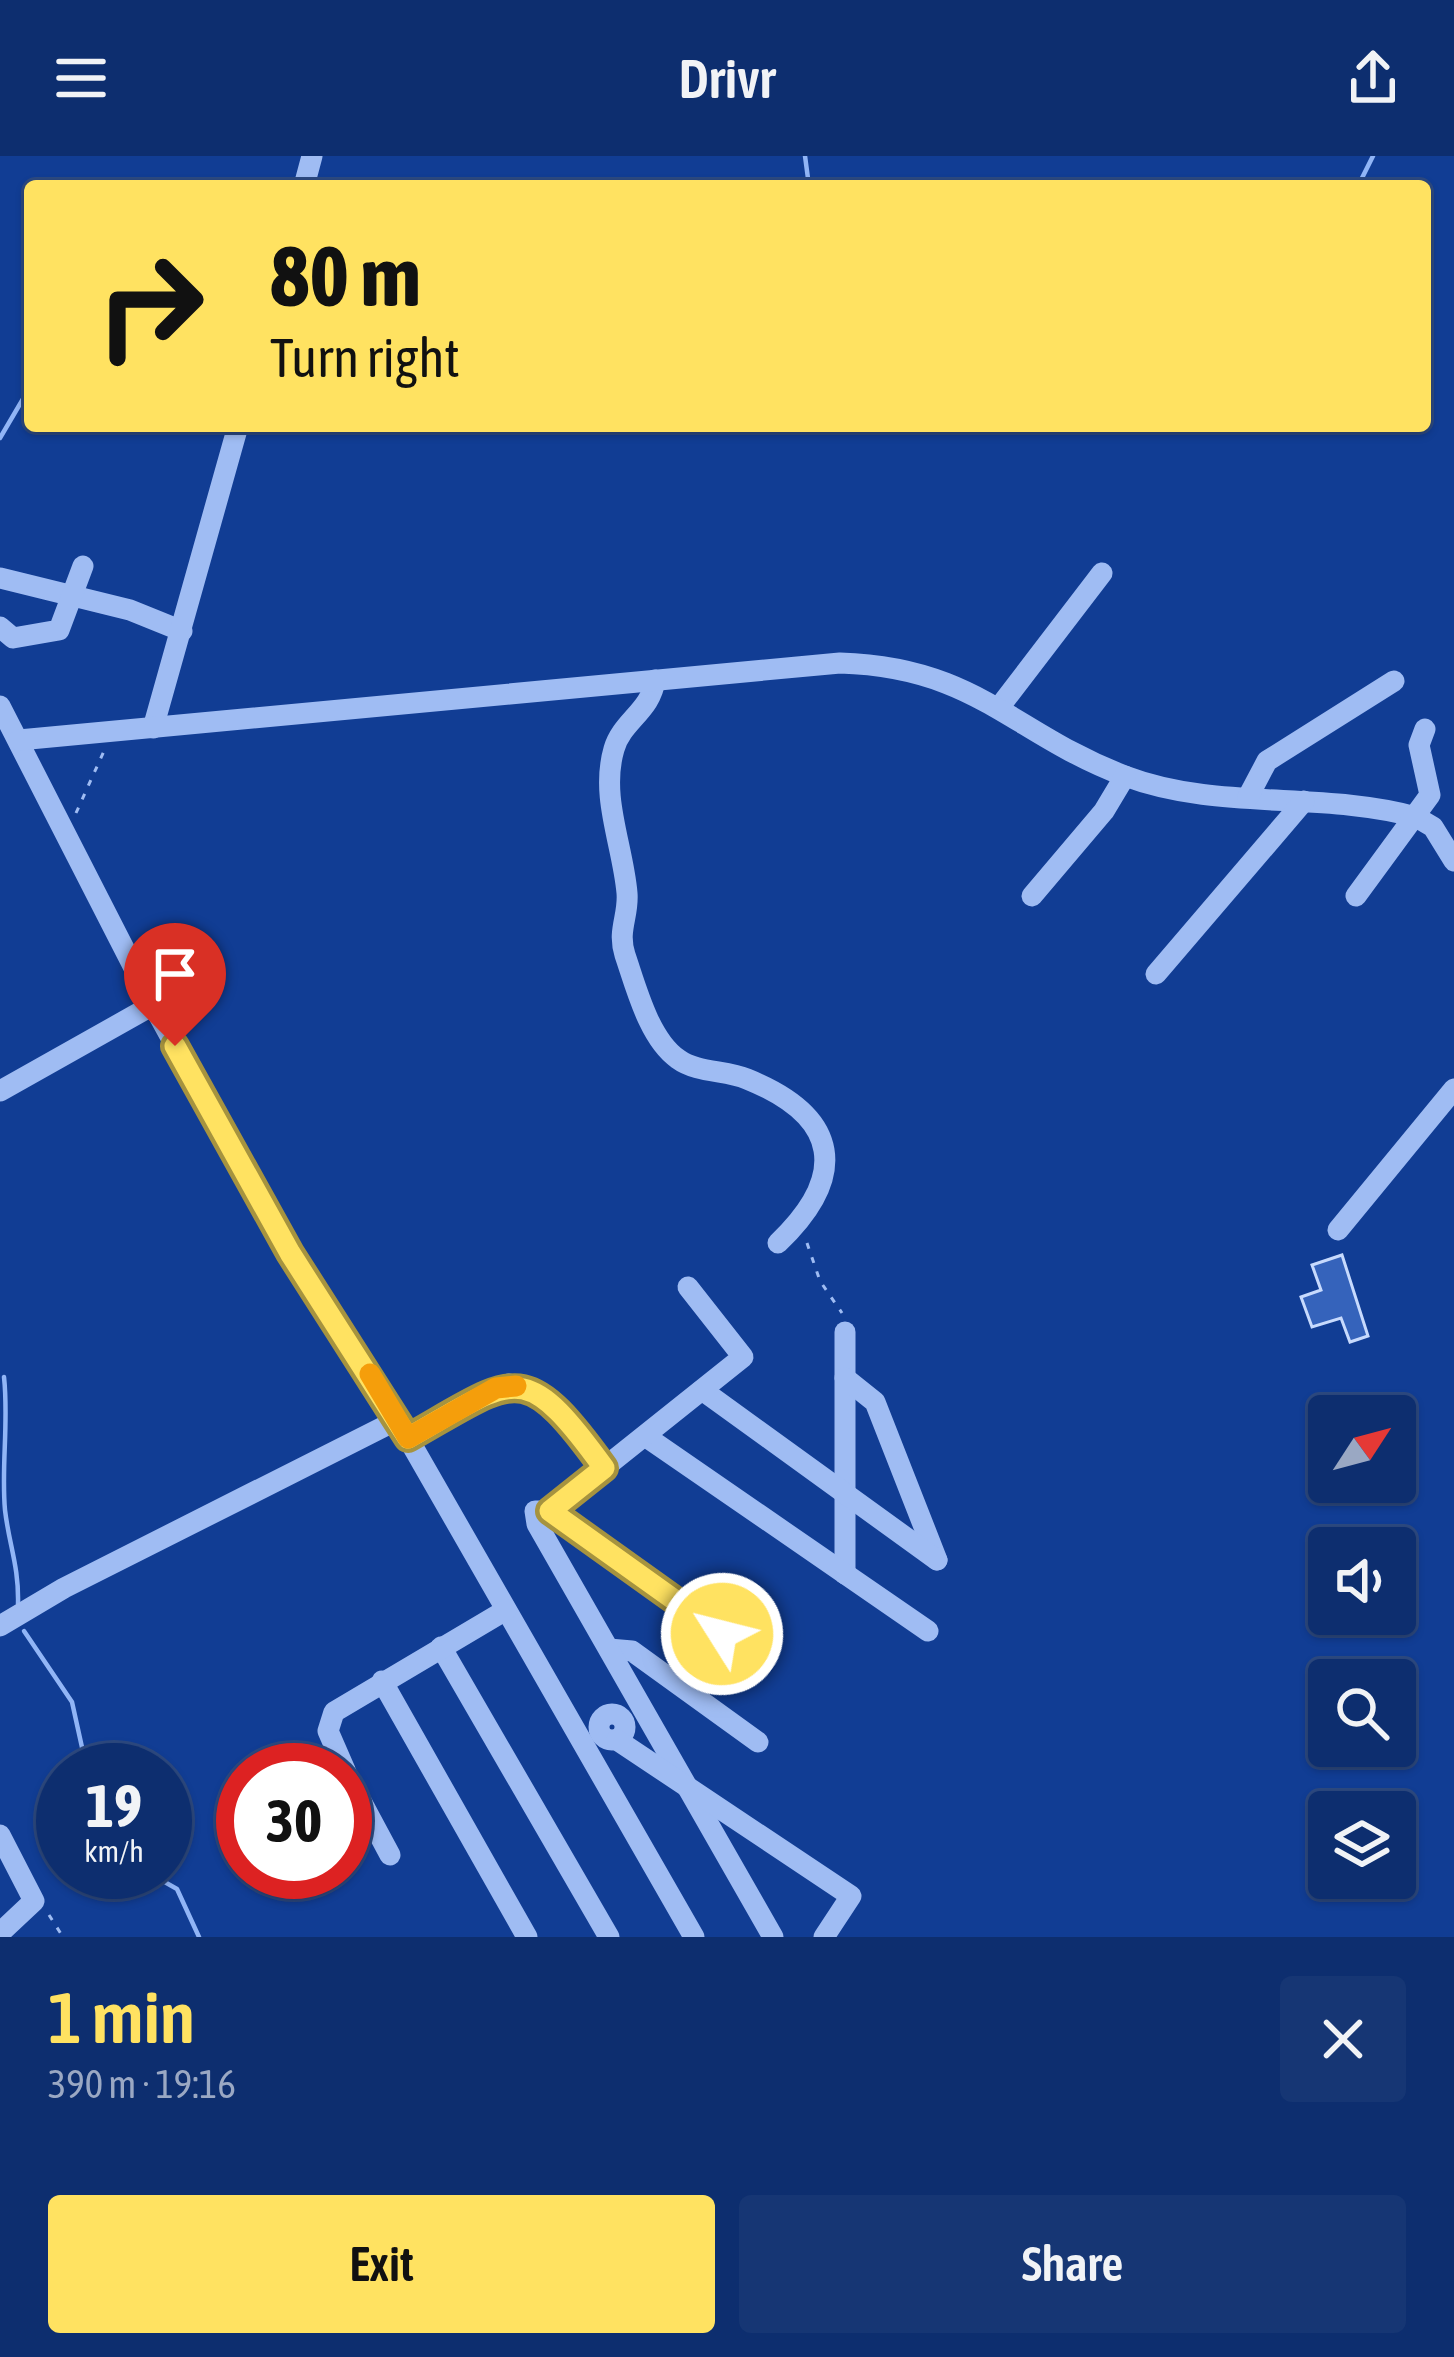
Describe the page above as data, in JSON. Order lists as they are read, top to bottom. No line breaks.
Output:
{"north":"top right","page":{"header":"Drivr","turn":["80 m","Turn right"],"speed":"19 km/h","limit":"30","heading":["1 min","390 m · 19:16"],"buttons":["Exit","Share"]}}
